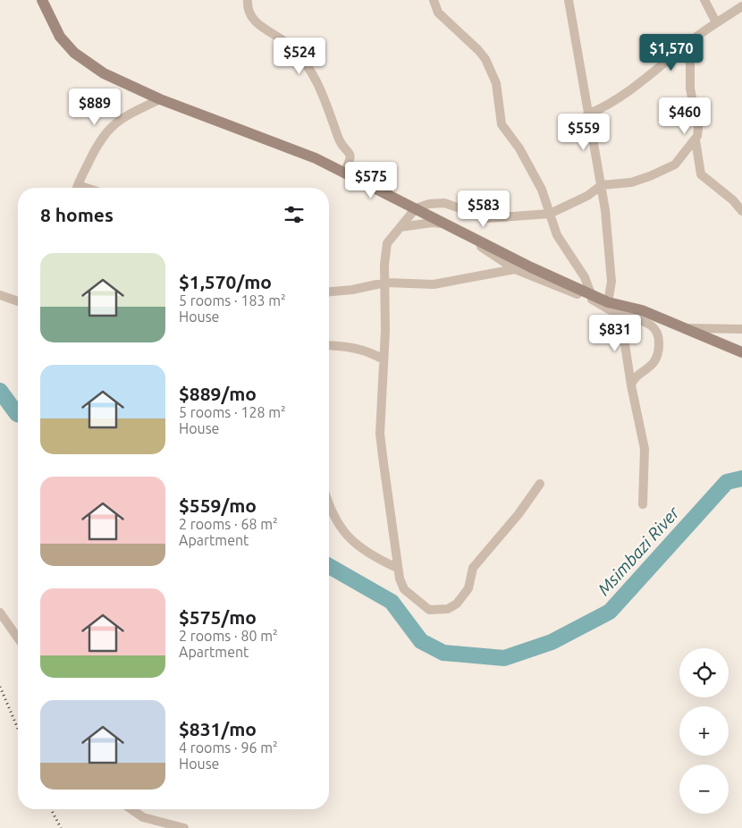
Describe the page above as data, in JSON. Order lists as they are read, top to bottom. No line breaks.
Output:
{"water":["Msimbazi River"],"page":{"price":["$1,570","$524","$889","$460","$559","$575","$583","$831"],"heading":"8 homes","list":[{"name":"$1,570/mo","note":"5 rooms · 183 m² · House"},{"name":"$889/mo","note":"5 rooms · 128 m² · House"},{"name":"$559/mo","note":"2 rooms · 68 m² · Apartment"},{"name":"$575/mo","note":"2 rooms · 80 m² · Apartment"},{"name":"$831/mo","note":"4 rooms · 96 m² · House"}],"map_buttons":["+","−"]}}
